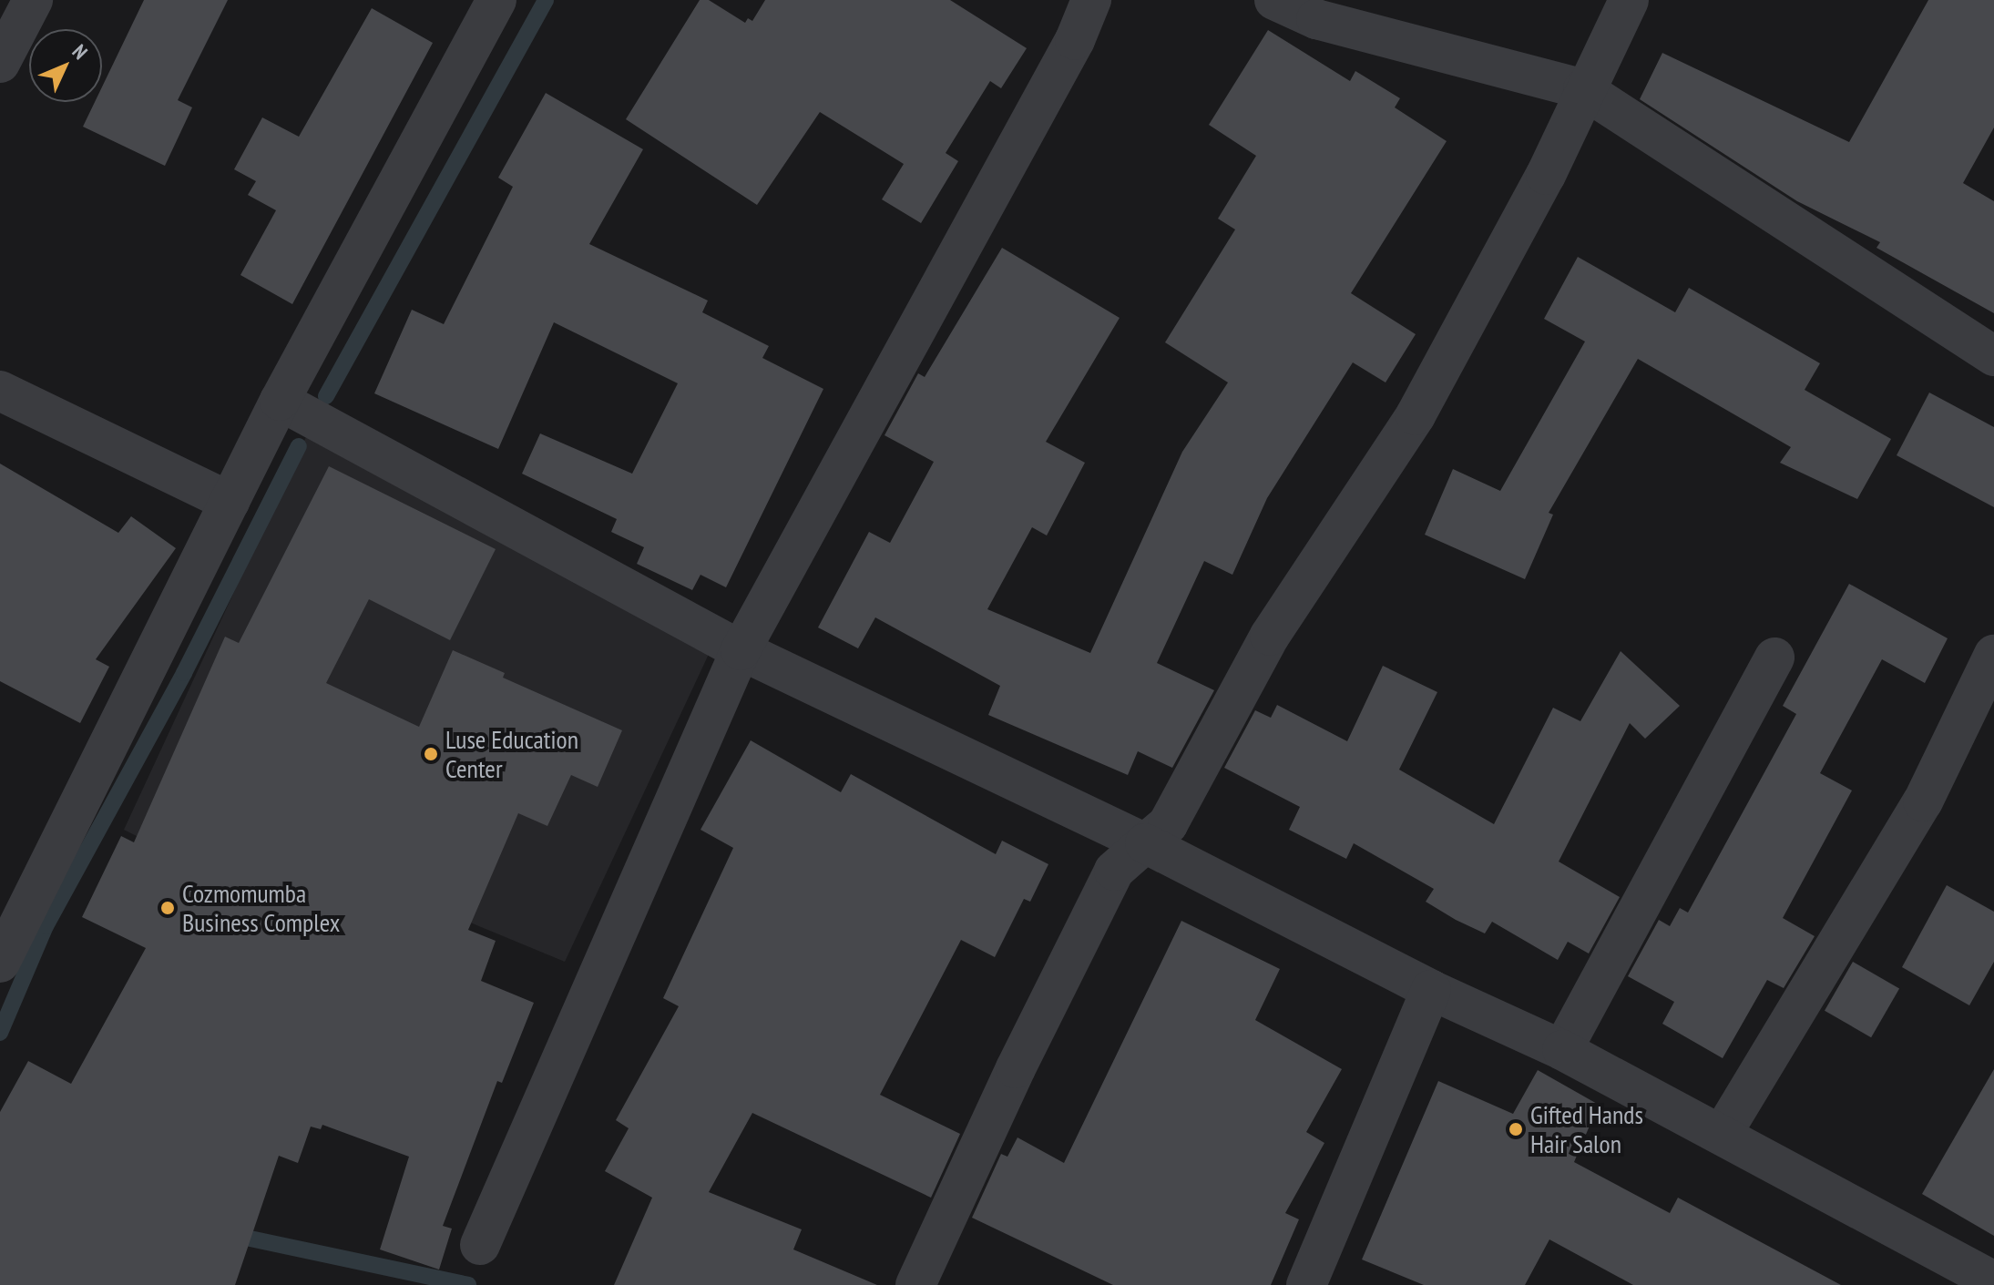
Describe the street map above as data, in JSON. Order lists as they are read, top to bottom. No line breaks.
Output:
{"places":["Luse Education Center","Cozmomumba Business Complex","Gifted Hands Hair Salon"],"north":"top right"}
